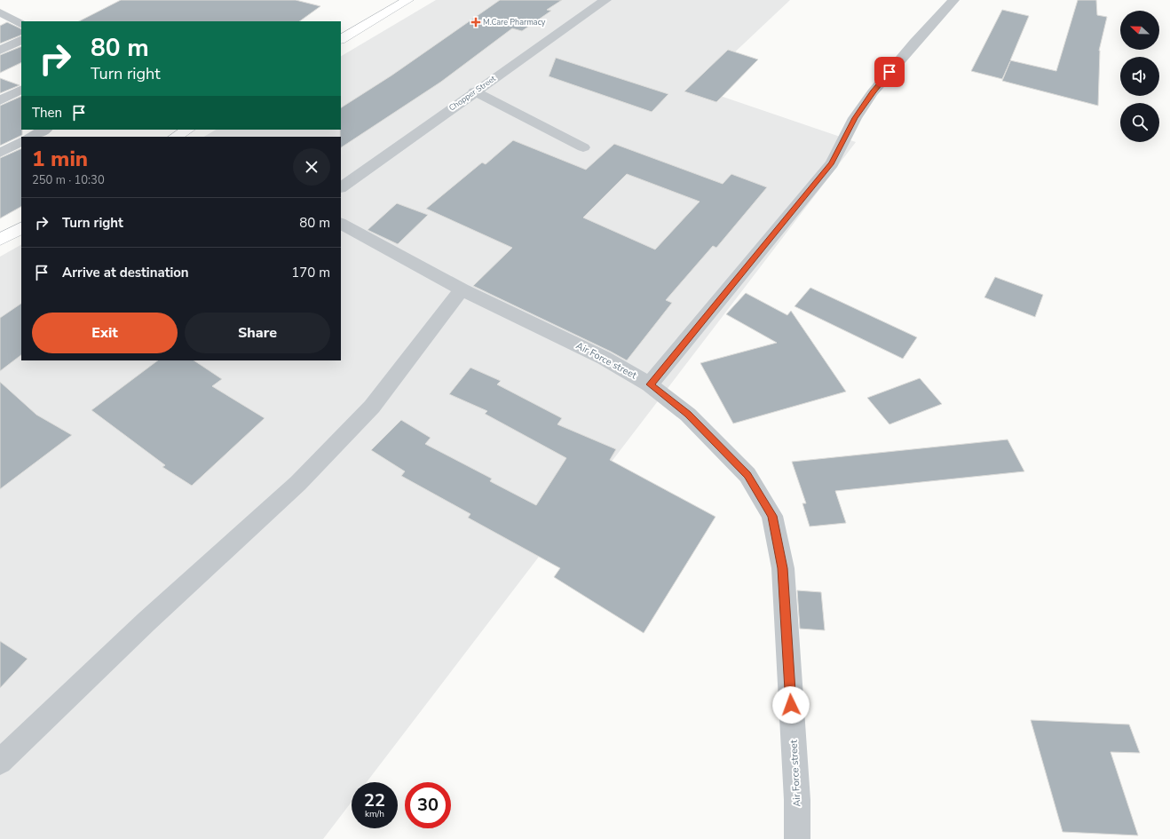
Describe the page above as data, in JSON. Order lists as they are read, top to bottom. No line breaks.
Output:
{"streets":{"street":["Chopper Street","Air Force street"]},"places":{"health":["M.Care Pharmacy"]},"north":"left","page":{"turn":["80 m","Turn right"],"then":"Then","heading":["1 min","250 m · 10:30"],"list":[{"name":"Turn right","value":"80 m"},{"name":"Arrive at destination","value":"170 m"}],"buttons":["Exit","Share"],"speed":"22 km/h","limit":"30"}}
